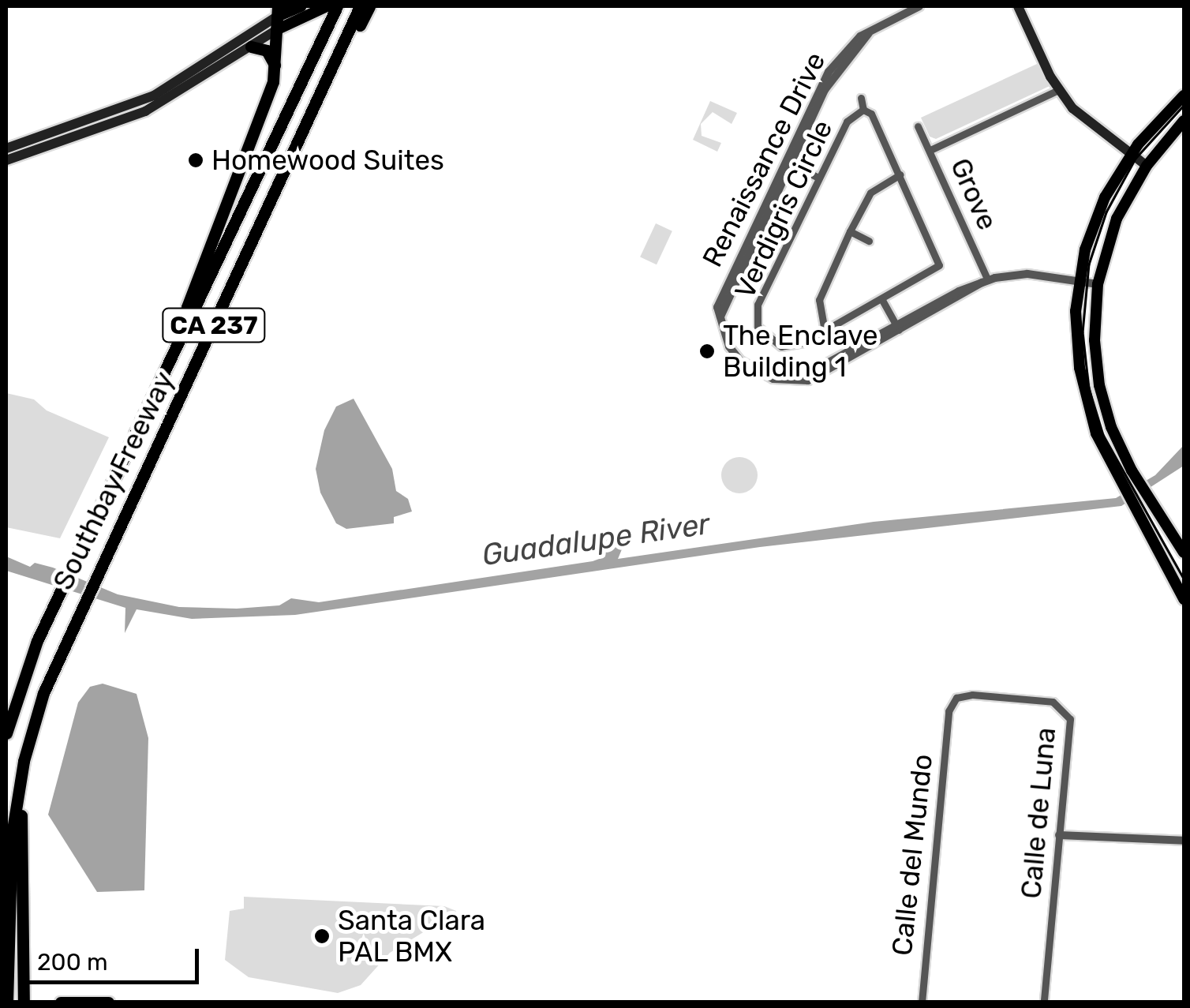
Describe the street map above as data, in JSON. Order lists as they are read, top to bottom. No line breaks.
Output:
{"streets":{"highway":["CA 237","Southbay Freeway"],"street":["Renaissance Drive","Grove","Verdigris Circle","Calle de Luna","Calle del Mundo"]},"crossings":[["Renaissance Drive","Grove"],["Calle de Luna","Calle del Mundo"]],"water":["Guadalupe River"],"places":["Homewood Suites","The Enclave Building 1","Santa Clara PAL BMX"],"scale_bar":"200 m"}
